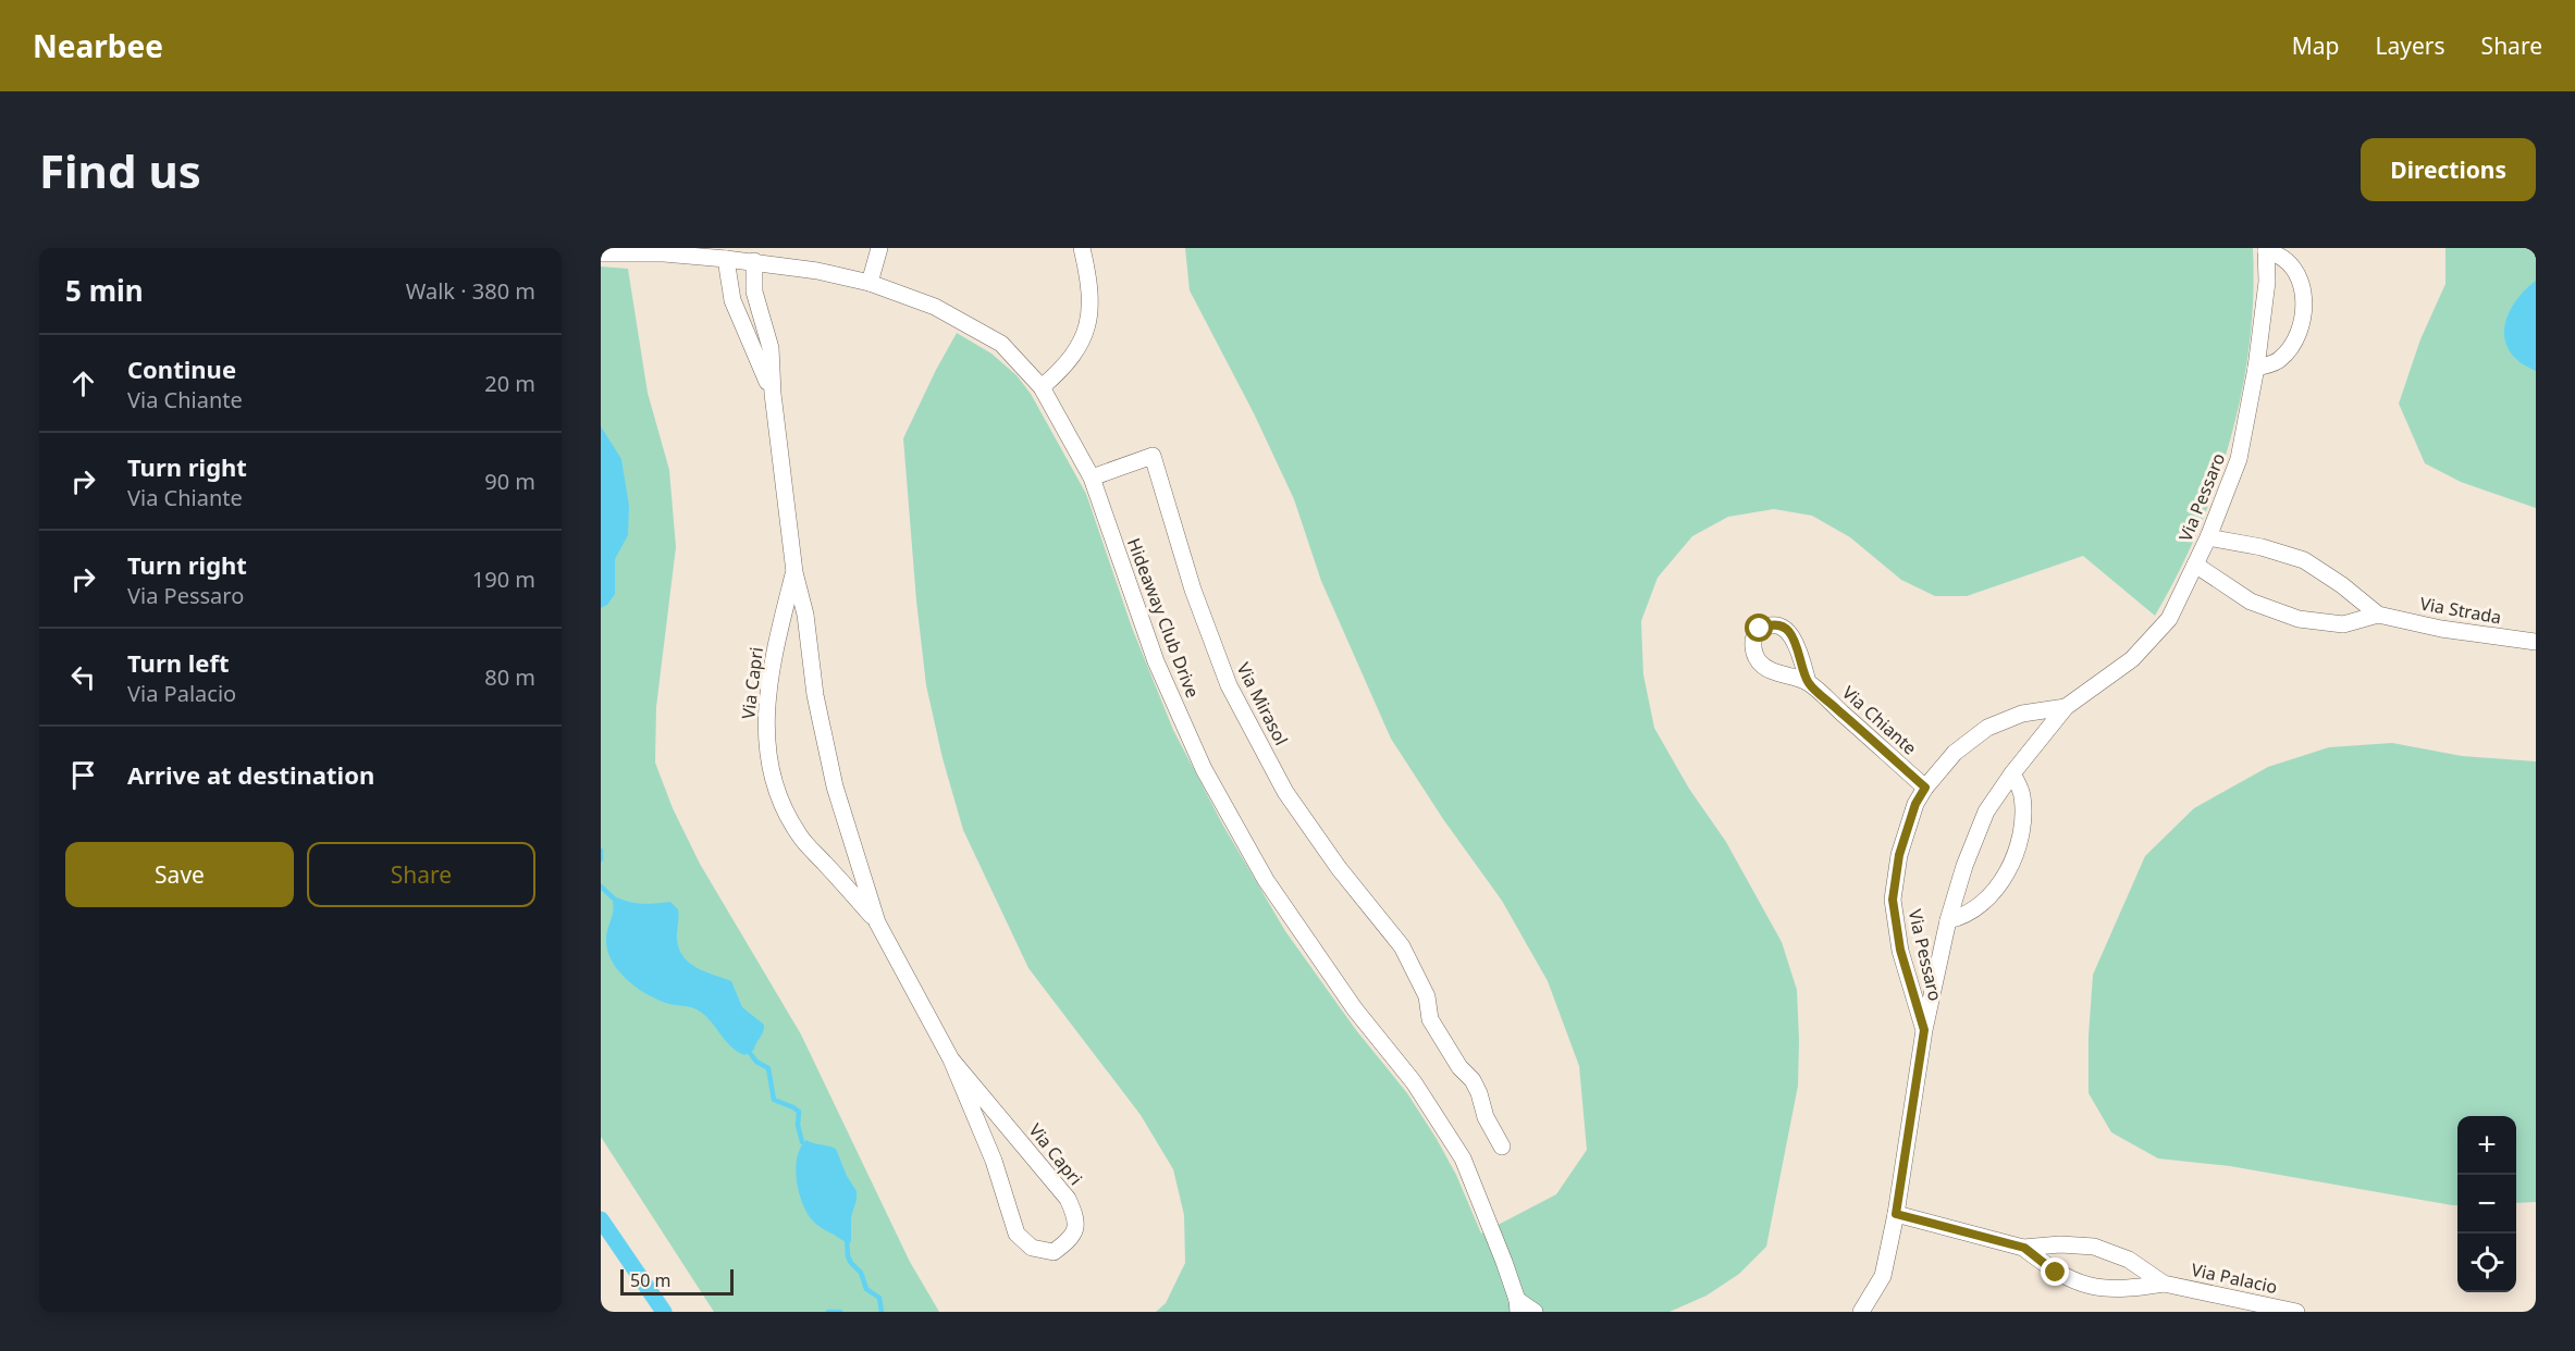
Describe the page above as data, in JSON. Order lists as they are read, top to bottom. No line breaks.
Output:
{"streets":{"street":["Via Pessaro","Via Strada","Hideaway Club Drive","Via Capri","Via Mirasol","Via Chiante","Via Palacio"]},"crossings":[["Via Pessaro","Via Strada"],["Via Pessaro","Via Chiante"],["Via Pessaro","Via Palacio"],["Hideaway Club Drive","Via Capri"],["Hideaway Club Drive","Via Mirasol"]],"scale_bar":"50 m","page":{"header":"Nearbee","nav":["Map","Layers","Share"],"buttons":["Directions",["Save","Share"]],"title":"Find us","heading":["5 min","Walk · 380 m"],"list":[["Continue","Via Chiante","20 m"],["Turn right","Via Chiante","90 m"],["Turn right","Via Pessaro","190 m"],["Turn left","Via Palacio","80 m"],"Arrive at destination"],"map_buttons":["+","−"],"scale":"50 m"}}
